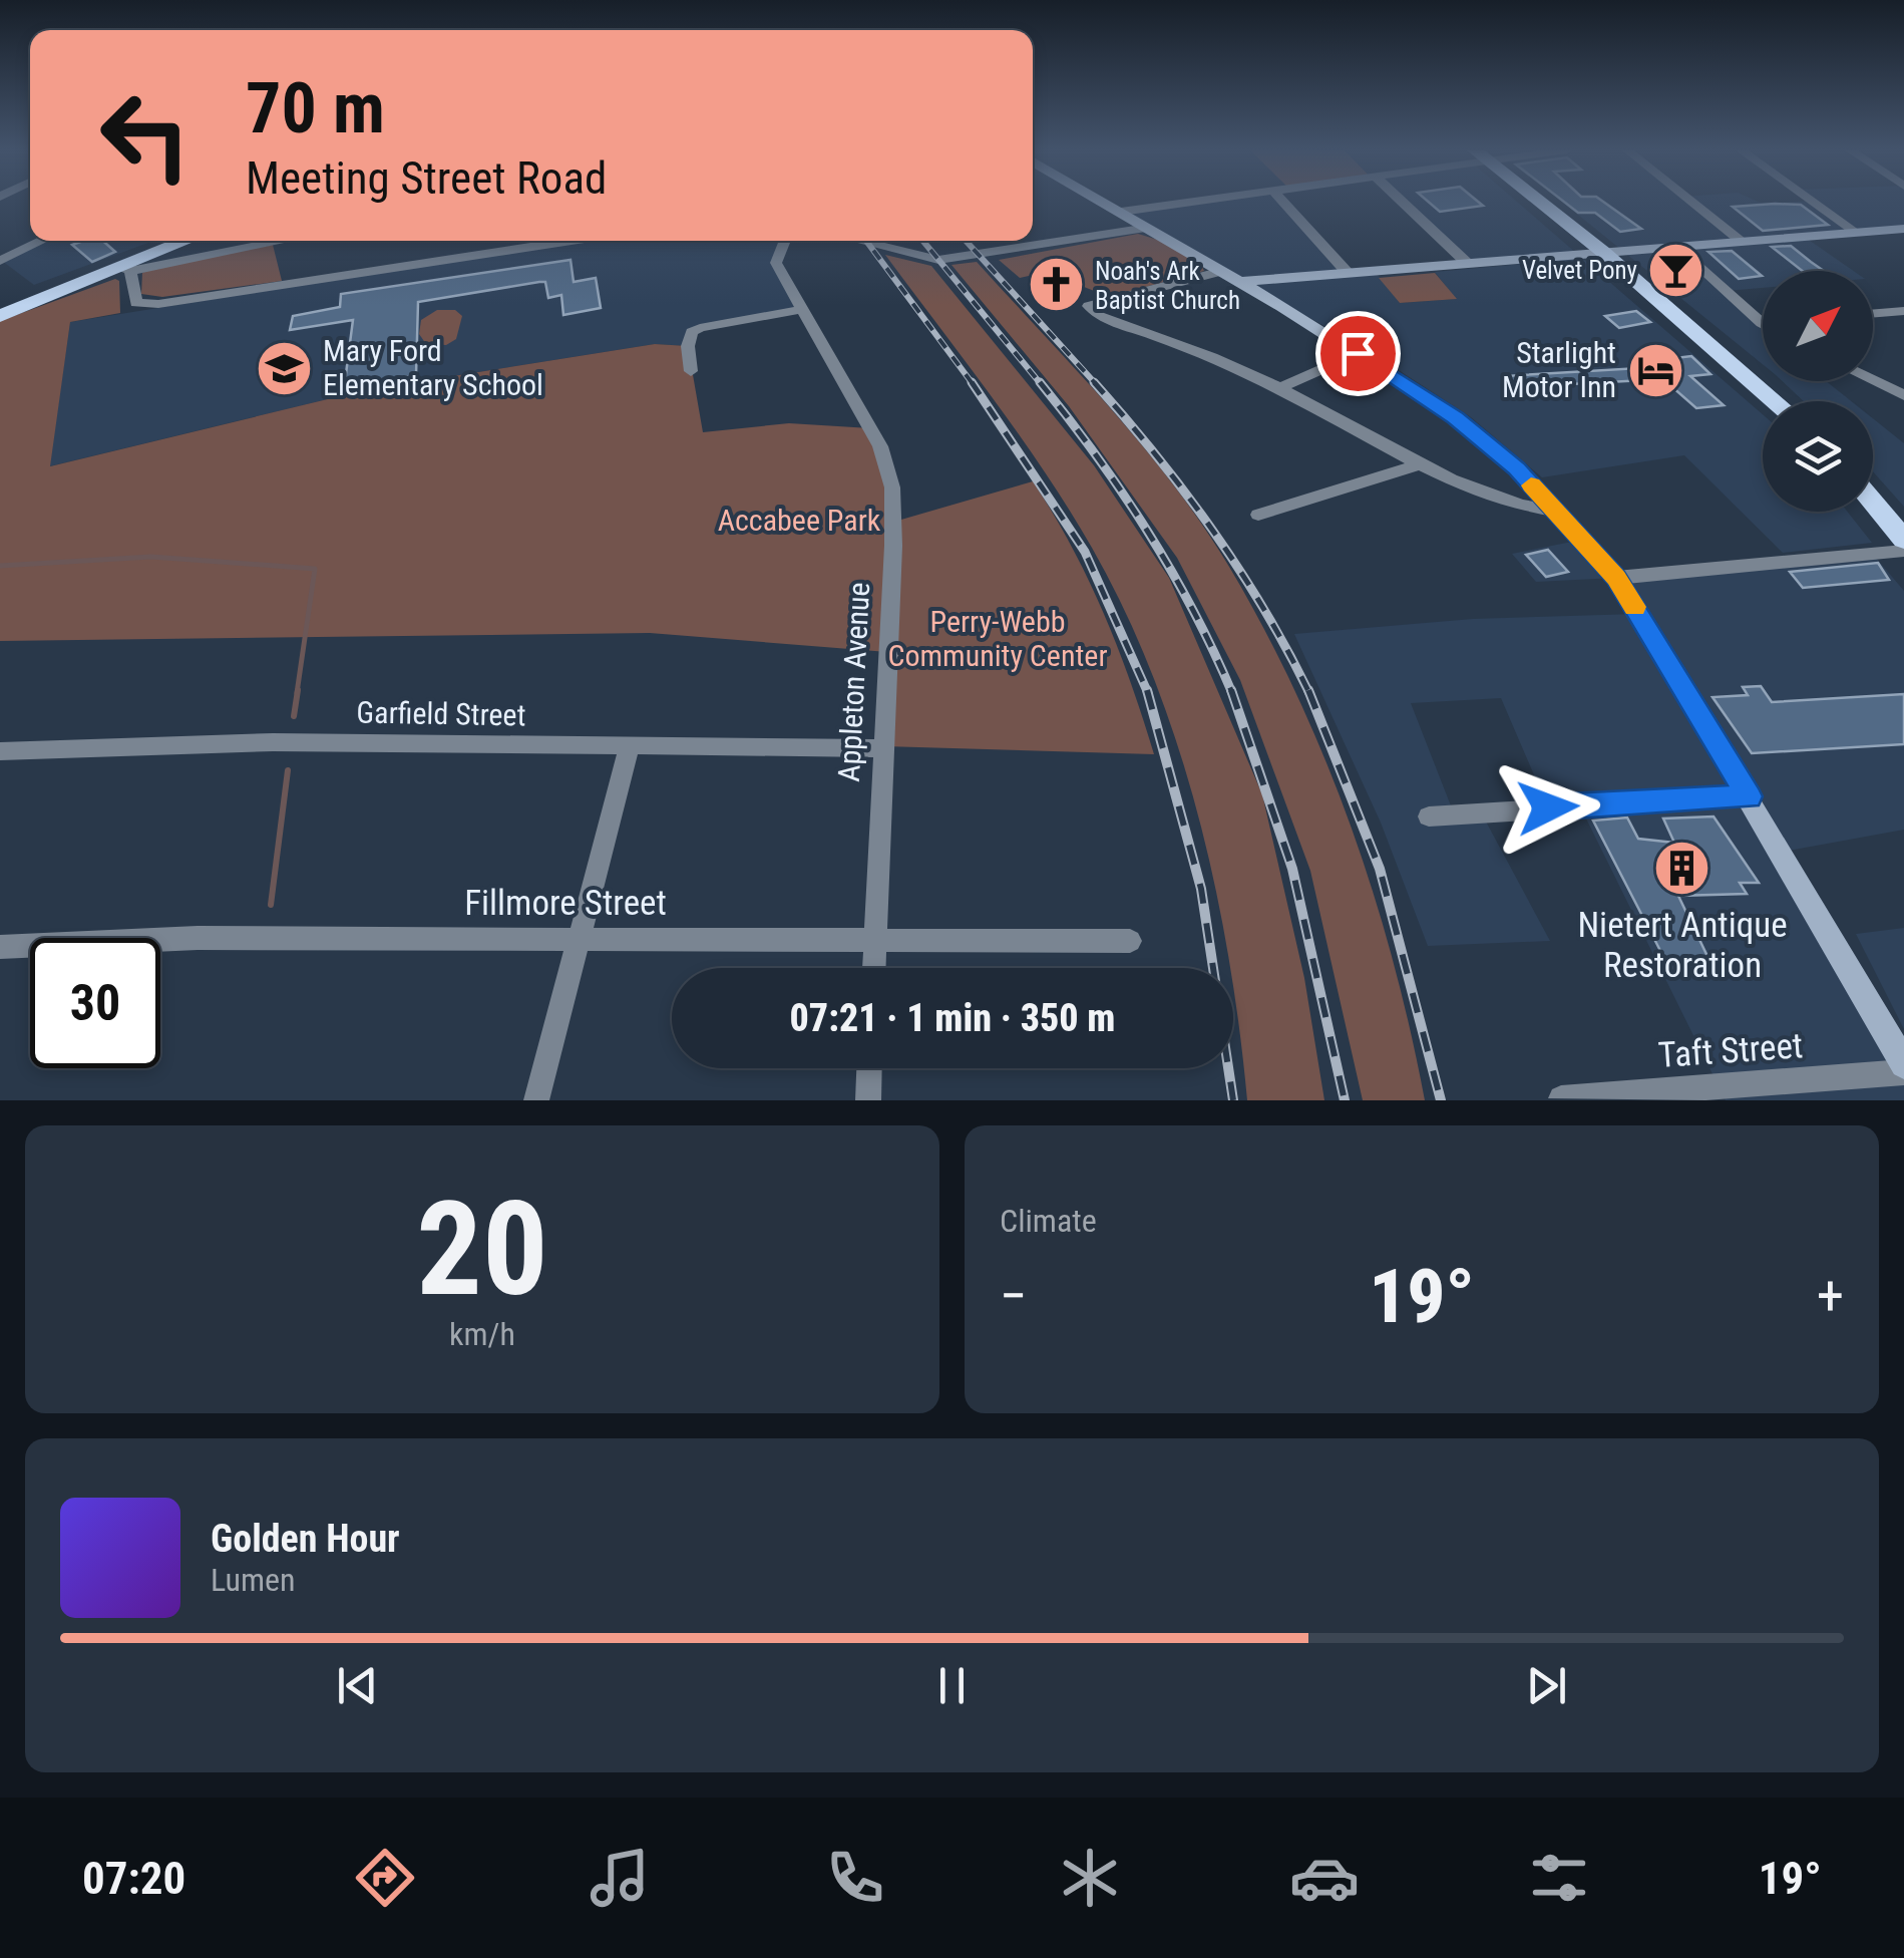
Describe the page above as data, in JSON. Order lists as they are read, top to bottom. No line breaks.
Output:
{"streets":{"street":["Appleton Avenue","Garfield Street","Fillmore Street","Taft Street"]},"crossings":[["Appleton Avenue","Garfield Street"],["Appleton Avenue","Fillmore Street"]],"parks":["Accabee Park","Perry-Webb Community Center"],"places":{"bar":["Velvet Pony"],"church":["Noah's Ark Baptist Church"],"school or university":["Mary Ford Elementary School"],"hotel":["Starlight Motor Inn"],"building":["Nietert Antique Restoration"]},"north":"top right","page":{"turn":["70 m","Meeting Street Road"],"limit":"30","trip":"07:21 · 1 min · 350 m","tile":[["20","km/h"],"Climate"],"heat":["−","19°","+"],"song":["Golden Hour","Lumen"],"tabs":["07:20","19°"]}}
